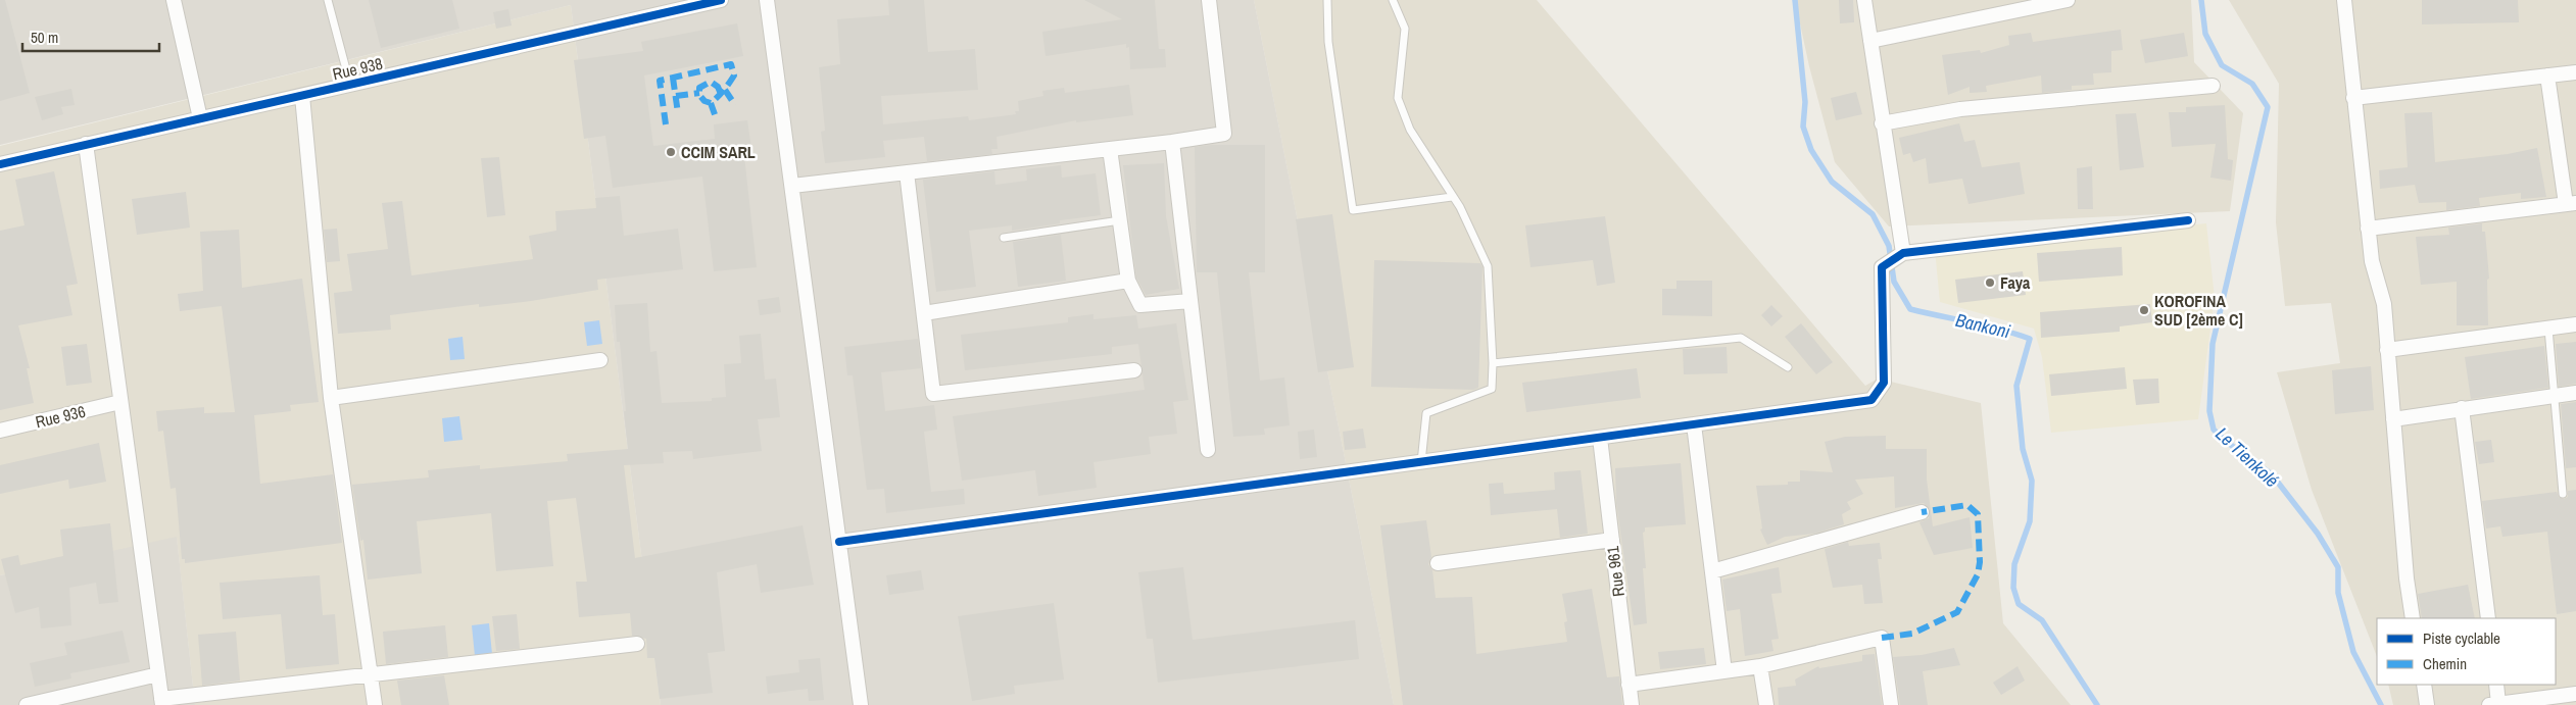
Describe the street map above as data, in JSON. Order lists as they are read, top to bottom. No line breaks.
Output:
{"streets":{"street":["Rue 938","Rue 936","Rue 961"]},"water":["Bankoni","Le Tienkolé"],"places":["CCIM SARL","Faya","KOROFINA SUD [2ème C]"],"legend":["Piste cyclable","Chemin"],"scale_bar":"50 m"}
